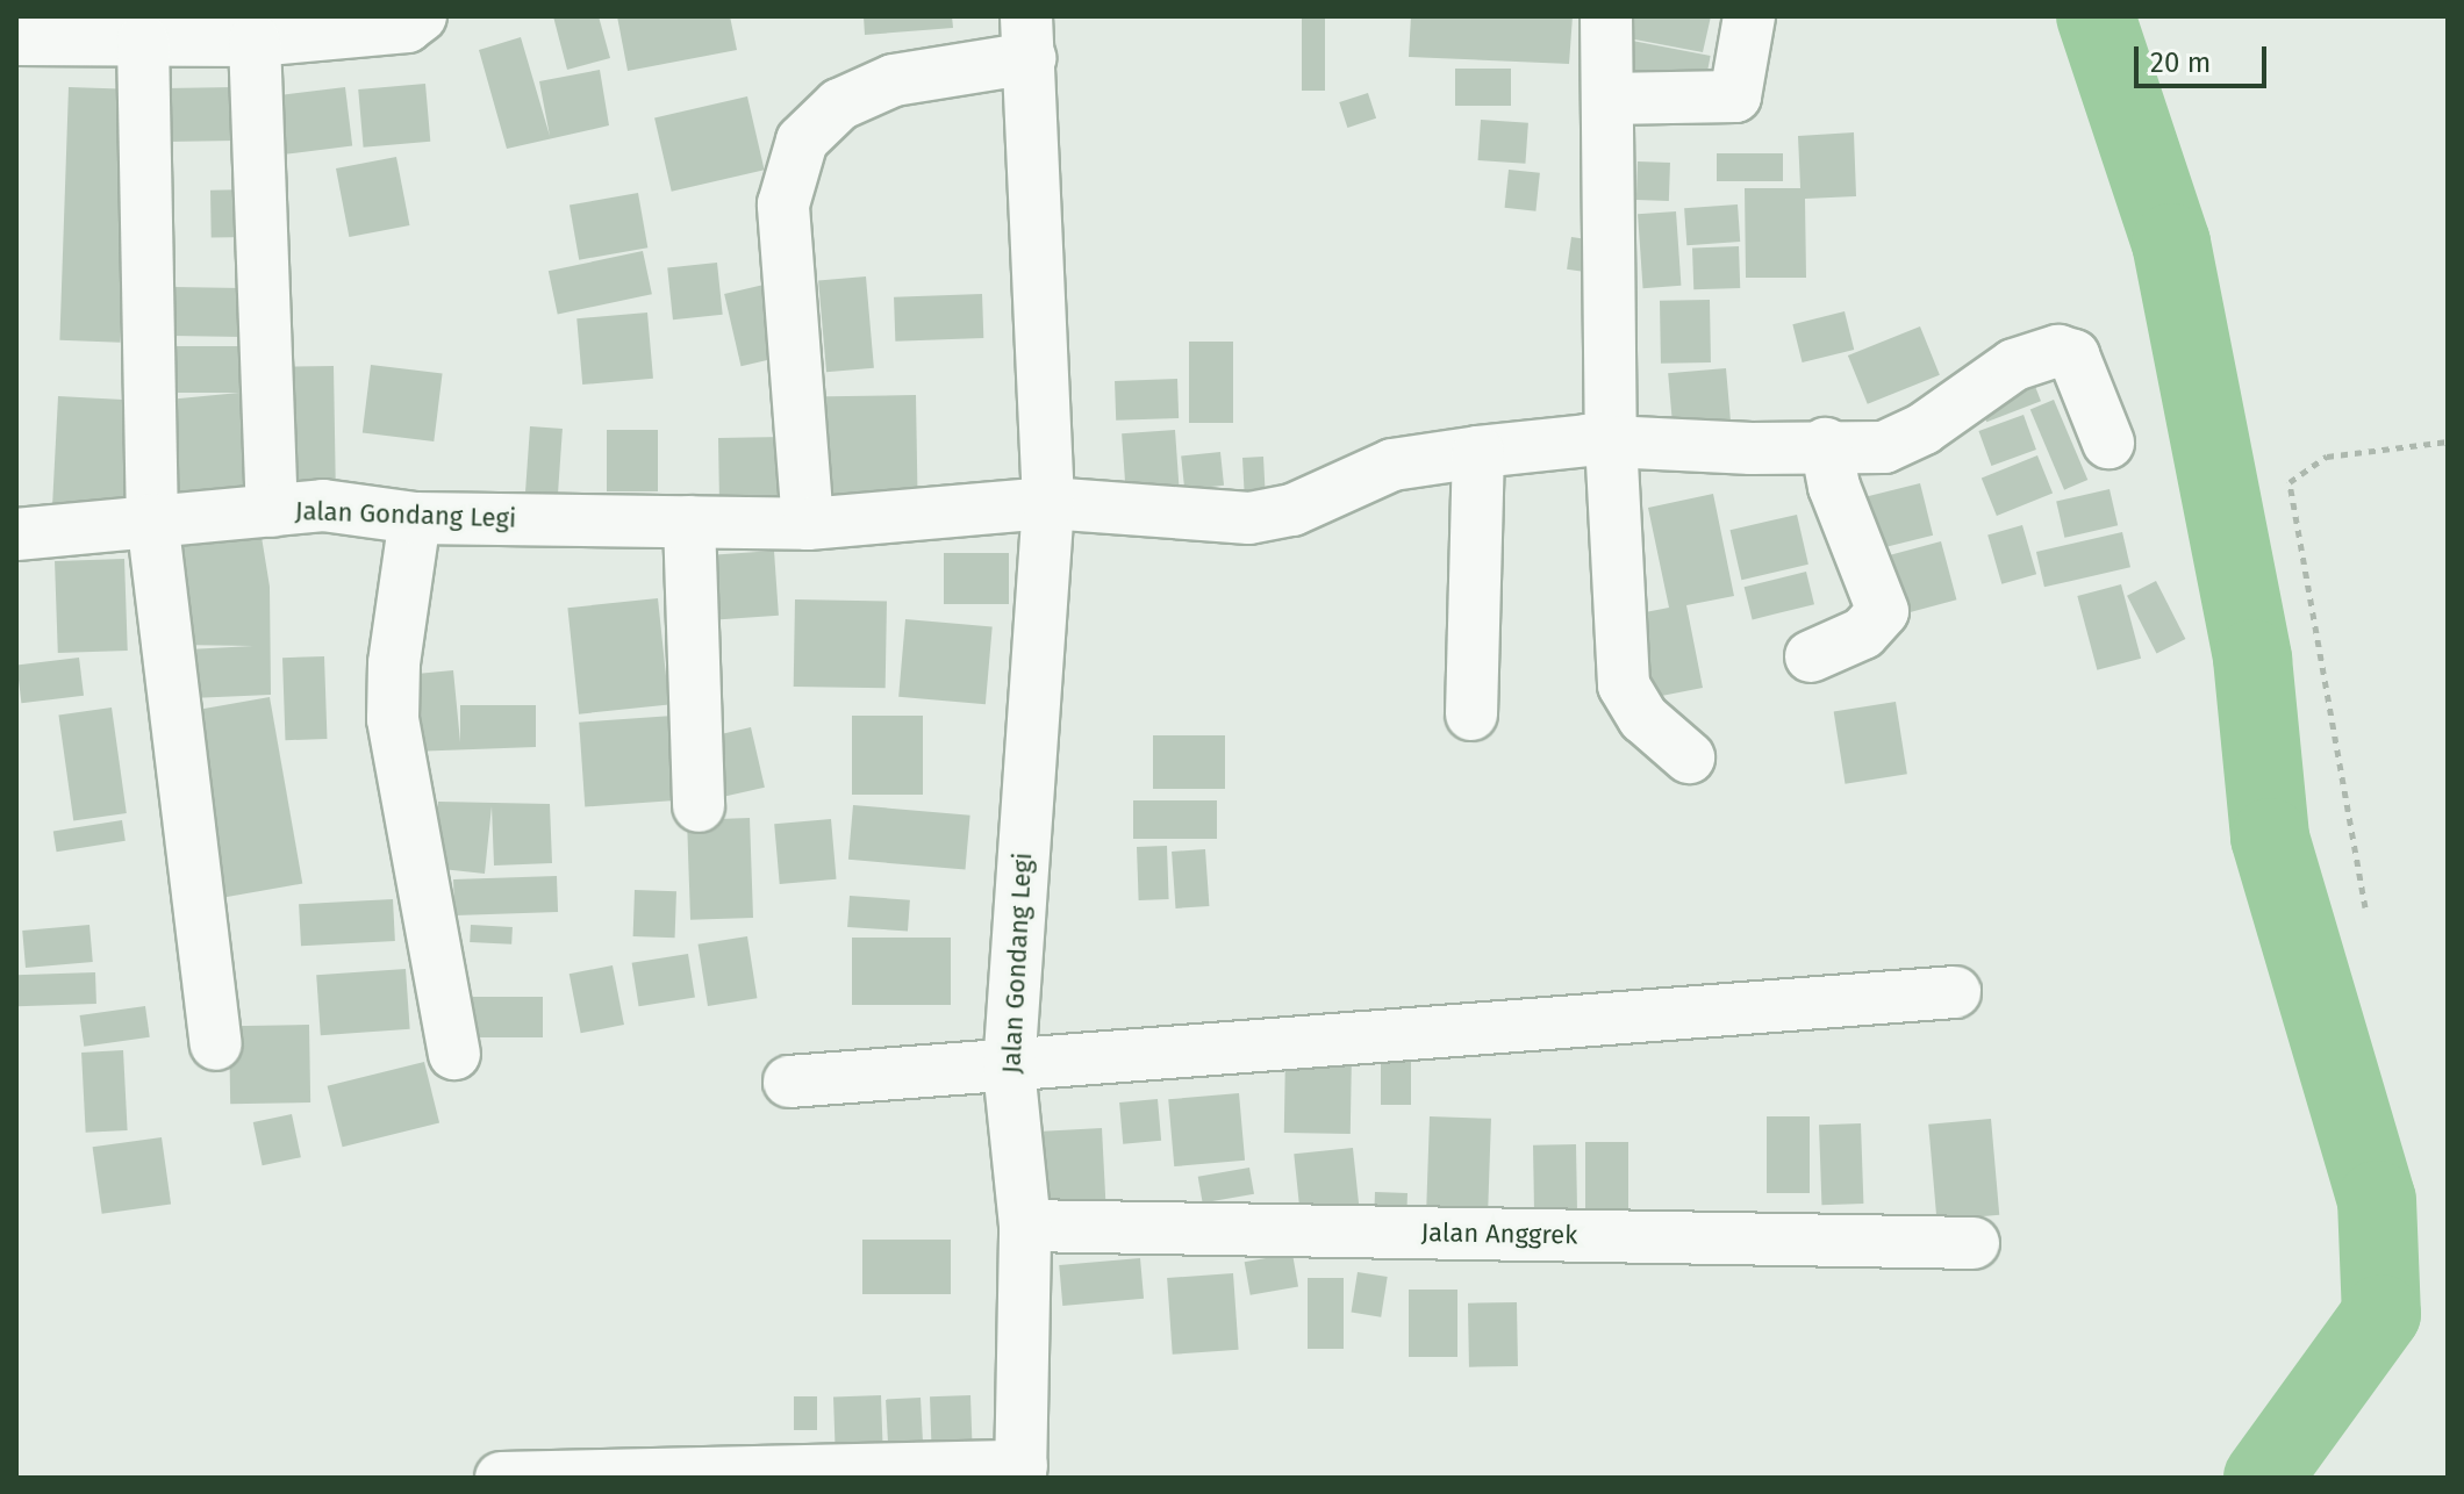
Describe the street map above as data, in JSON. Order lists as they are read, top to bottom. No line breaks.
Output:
{"streets":{"street":["Jalan Gondang Legi","Jalan Anggrek"]},"crossings":[["Jalan Gondang Legi","Jalan Anggrek"]],"scale_bar":"20 m"}
